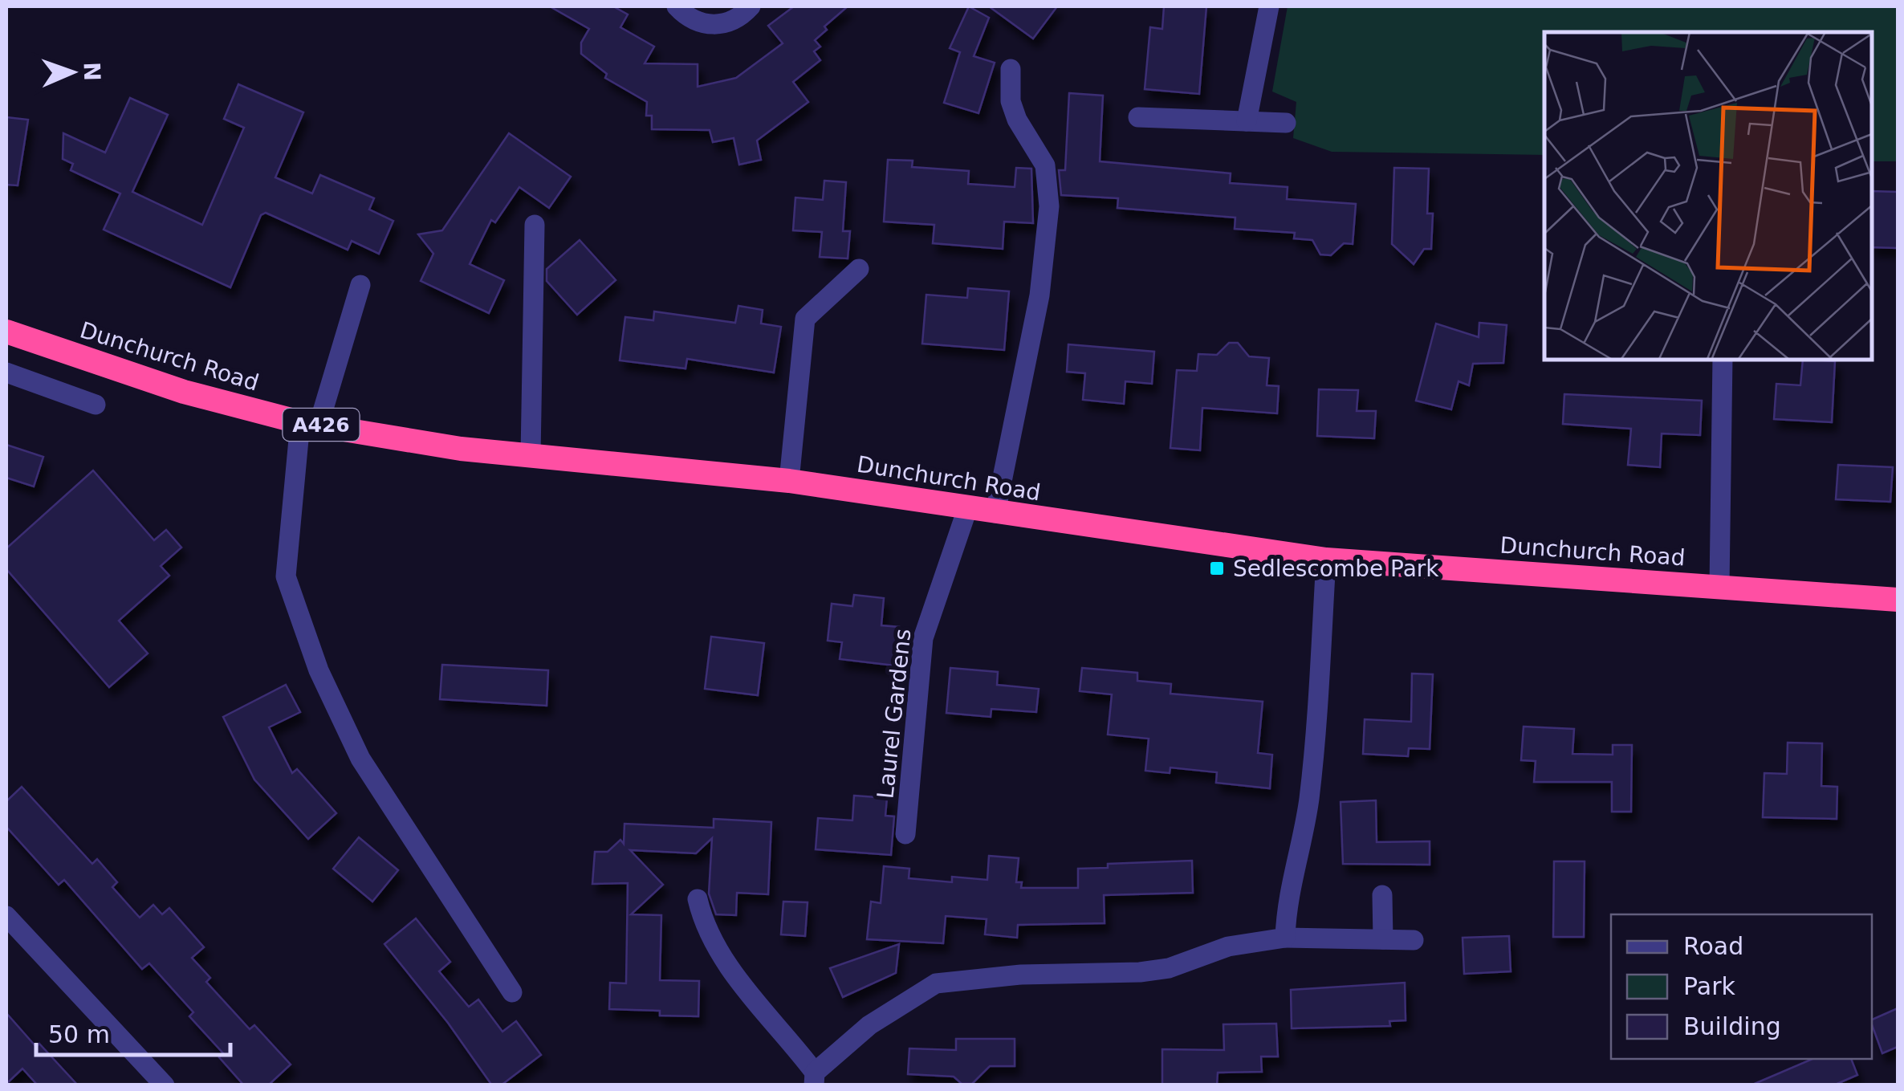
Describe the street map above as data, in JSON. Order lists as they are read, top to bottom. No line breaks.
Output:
{"streets":{"highway":["Dunchurch Road","A426"],"street":["Laurel Gardens"]},"crossings":[["Dunchurch Road","Laurel Gardens"]],"places":{"transit":["Sedlescombe Park"]},"legend":["Road","Park","Building"],"scale_bar":"50 m","north":"right"}
